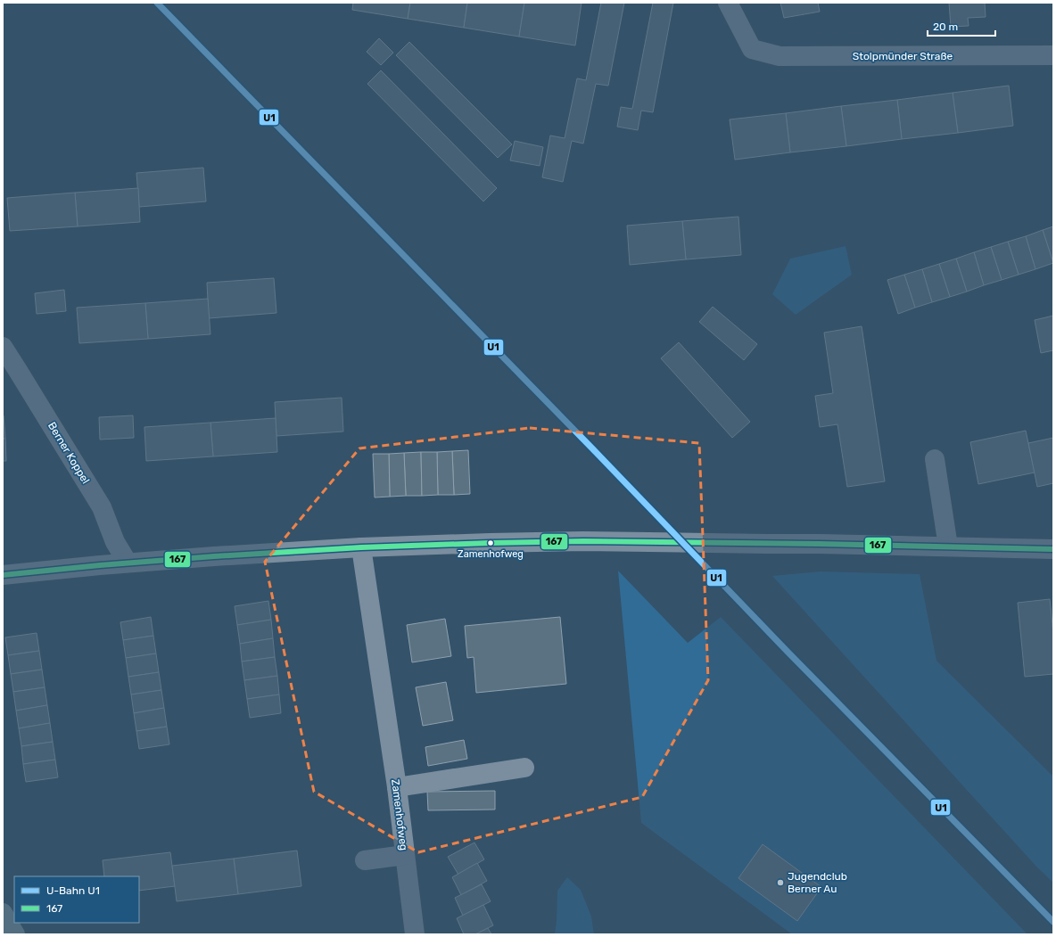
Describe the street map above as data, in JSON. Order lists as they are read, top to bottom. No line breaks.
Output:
{"streets":{"street":["Stolpmünder Straße","Berner Koppel","Zamenhofweg"]},"places":["Zamenhofweg","Jugendclub Berner Au"],"lines":["metro line U1","transit line 167"],"legend":["U-Bahn U1","167"],"scale_bar":"20 m"}
